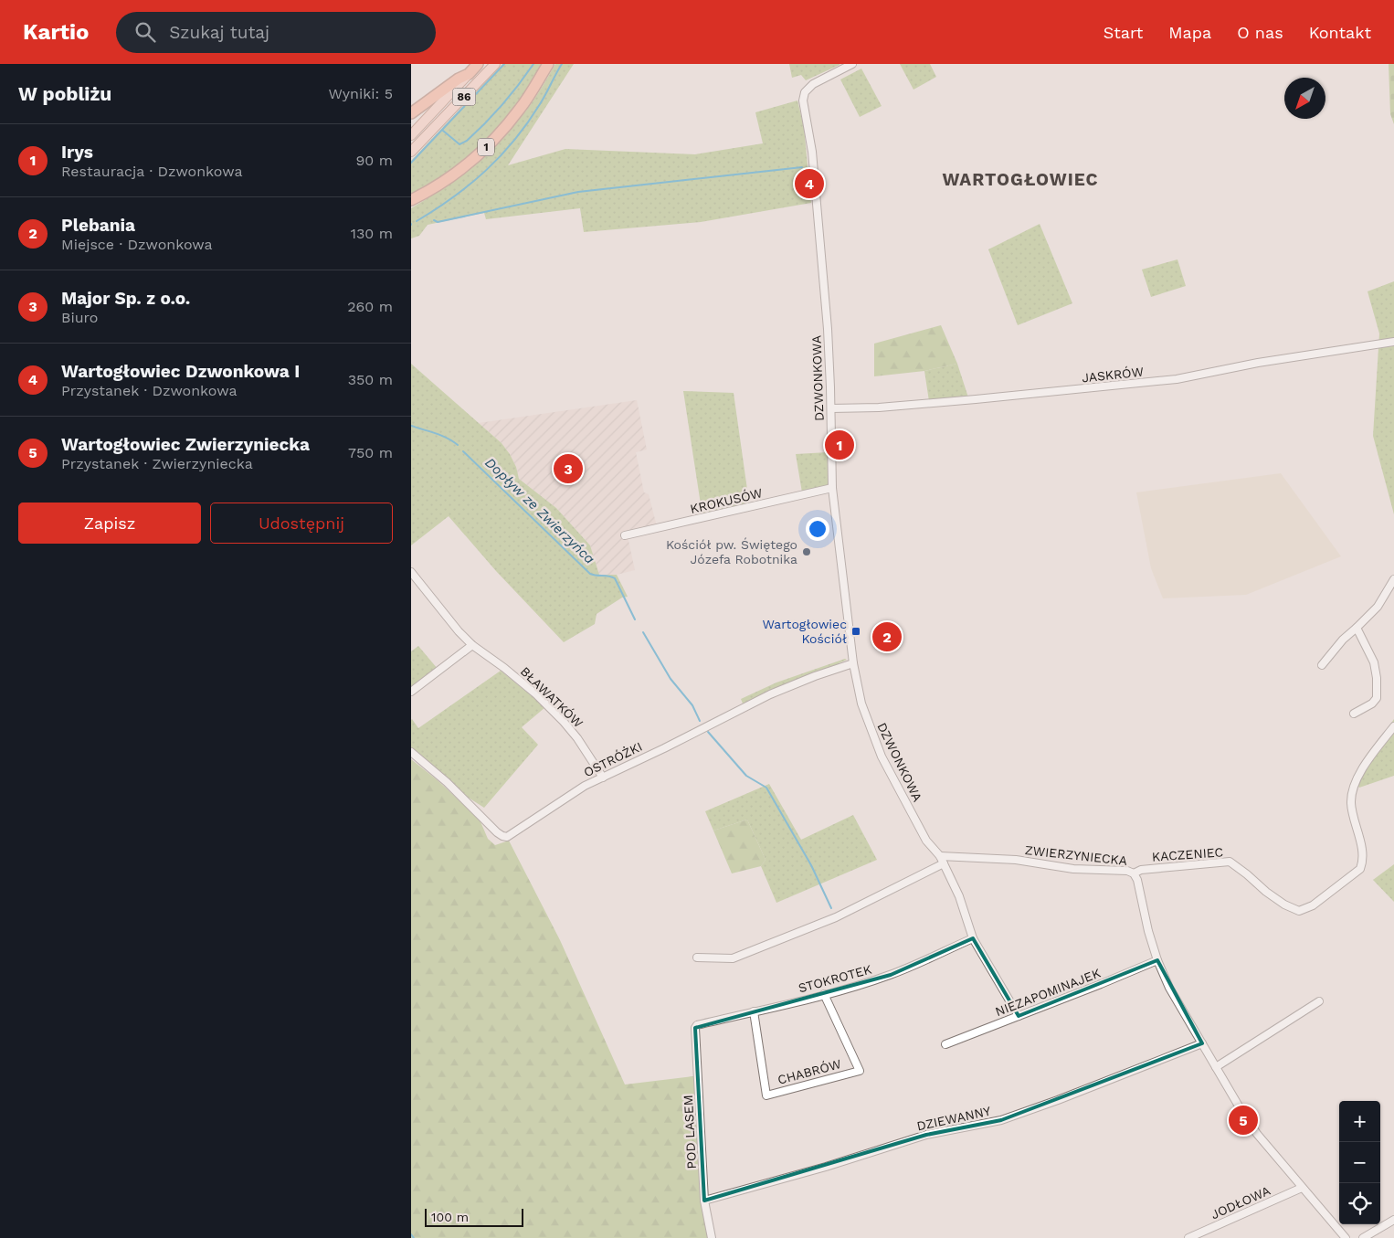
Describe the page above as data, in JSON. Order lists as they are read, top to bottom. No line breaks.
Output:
{"streets":{"highway":["1"],"main road":["86"],"street":["JASKRÓW","DZWONKOWA","KROKUSÓW","BŁAWATKÓW","OSTRÓŻKI","KACZENIEC","ZWIERZYNIECKA","STOKROTEK","NIEZAPOMINAJEK","CHABRÓW","DZIEWANNY","POD LASEM","JODŁOWA"]},"crossings":[["JASKRÓW","DZWONKOWA"],["DZWONKOWA","KROKUSÓW"],["DZWONKOWA","OSTRÓŻKI"],["DZWONKOWA","ZWIERZYNIECKA"],["DZWONKOWA","STOKROTEK"],["DZWONKOWA","NIEZAPOMINAJEK"],["BŁAWATKÓW","OSTRÓŻKI"],["KACZENIEC","ZWIERZYNIECKA"],["ZWIERZYNIECKA","NIEZAPOMINAJEK"],["ZWIERZYNIECKA","DZIEWANNY"],["ZWIERZYNIECKA","JODŁOWA"],["STOKROTEK","CHABRÓW"],["STOKROTEK","POD LASEM"],["DZIEWANNY","POD LASEM"]],"districts":["WARTOGŁOWIEC"],"water":["Dopływ ze Zwierzyńca"],"places":{"other":["Kościół pw. Świętego Józefa Robotnika"],"transit":["Wartogłowiec Kościół"]},"scale_bar":"100 m","north":"bottom left","page":{"header":"Kartio","search":"Szukaj tutaj","nav":["Start","Mapa","O nas","Kontakt"],"heading":["W pobliżu","Wyniki: 5"],"list":[{"mark":"1","name":"Irys","note":"Restauracja · Dzwonkowa","value":"90 m"},{"mark":"2","name":"Plebania","note":"Miejsce · Dzwonkowa","value":"130 m"},{"mark":"3","name":"Major Sp. z o.o.","note":"Biuro","value":"260 m"},{"mark":"4","name":"Wartogłowiec Dzwonkowa I","note":"Przystanek · Dzwonkowa","value":"350 m"},{"mark":"5","name":"Wartogłowiec Zwierzyniecka","note":"Przystanek · Zwierzyniecka","value":"750 m"}],"pins":["4","1","3","2","5"],"buttons":["Zapisz","Udostępnij"],"map_buttons":["+","−"],"scale":"100 m"}}
